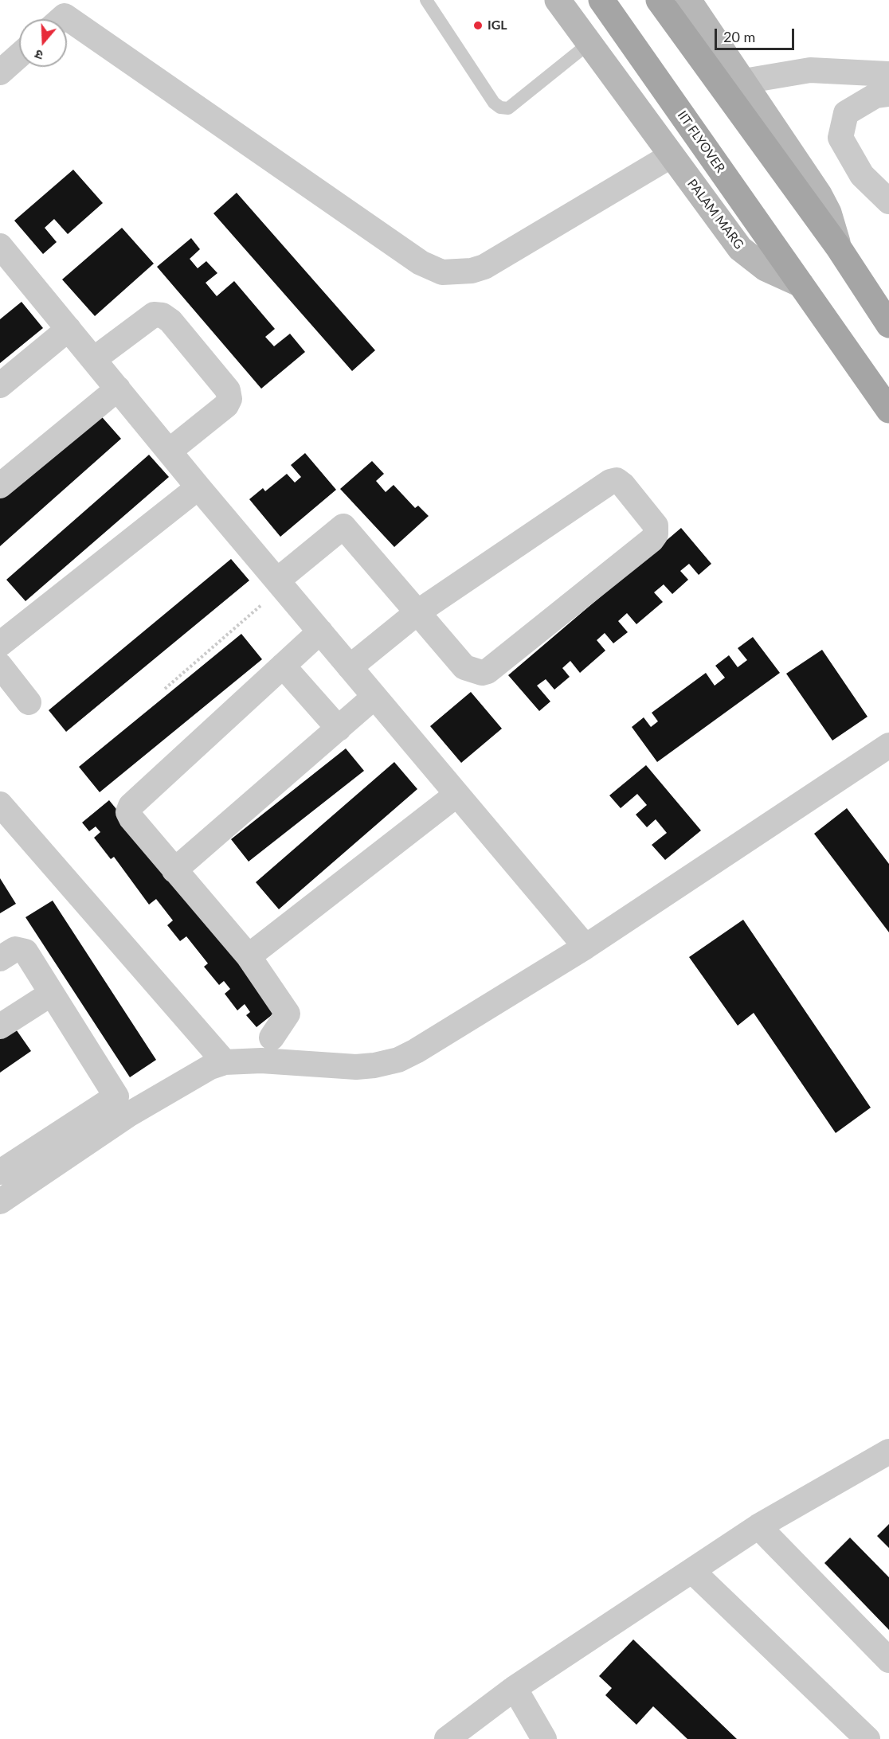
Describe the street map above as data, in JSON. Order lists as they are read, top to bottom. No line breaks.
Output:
{"streets":{"main road":["IIT FLYOVER","PALAM MARG"]},"crossings":[["IIT FLYOVER","PALAM MARG"]],"places":["IGL"],"scale_bar":"20 m","north":"bottom"}
